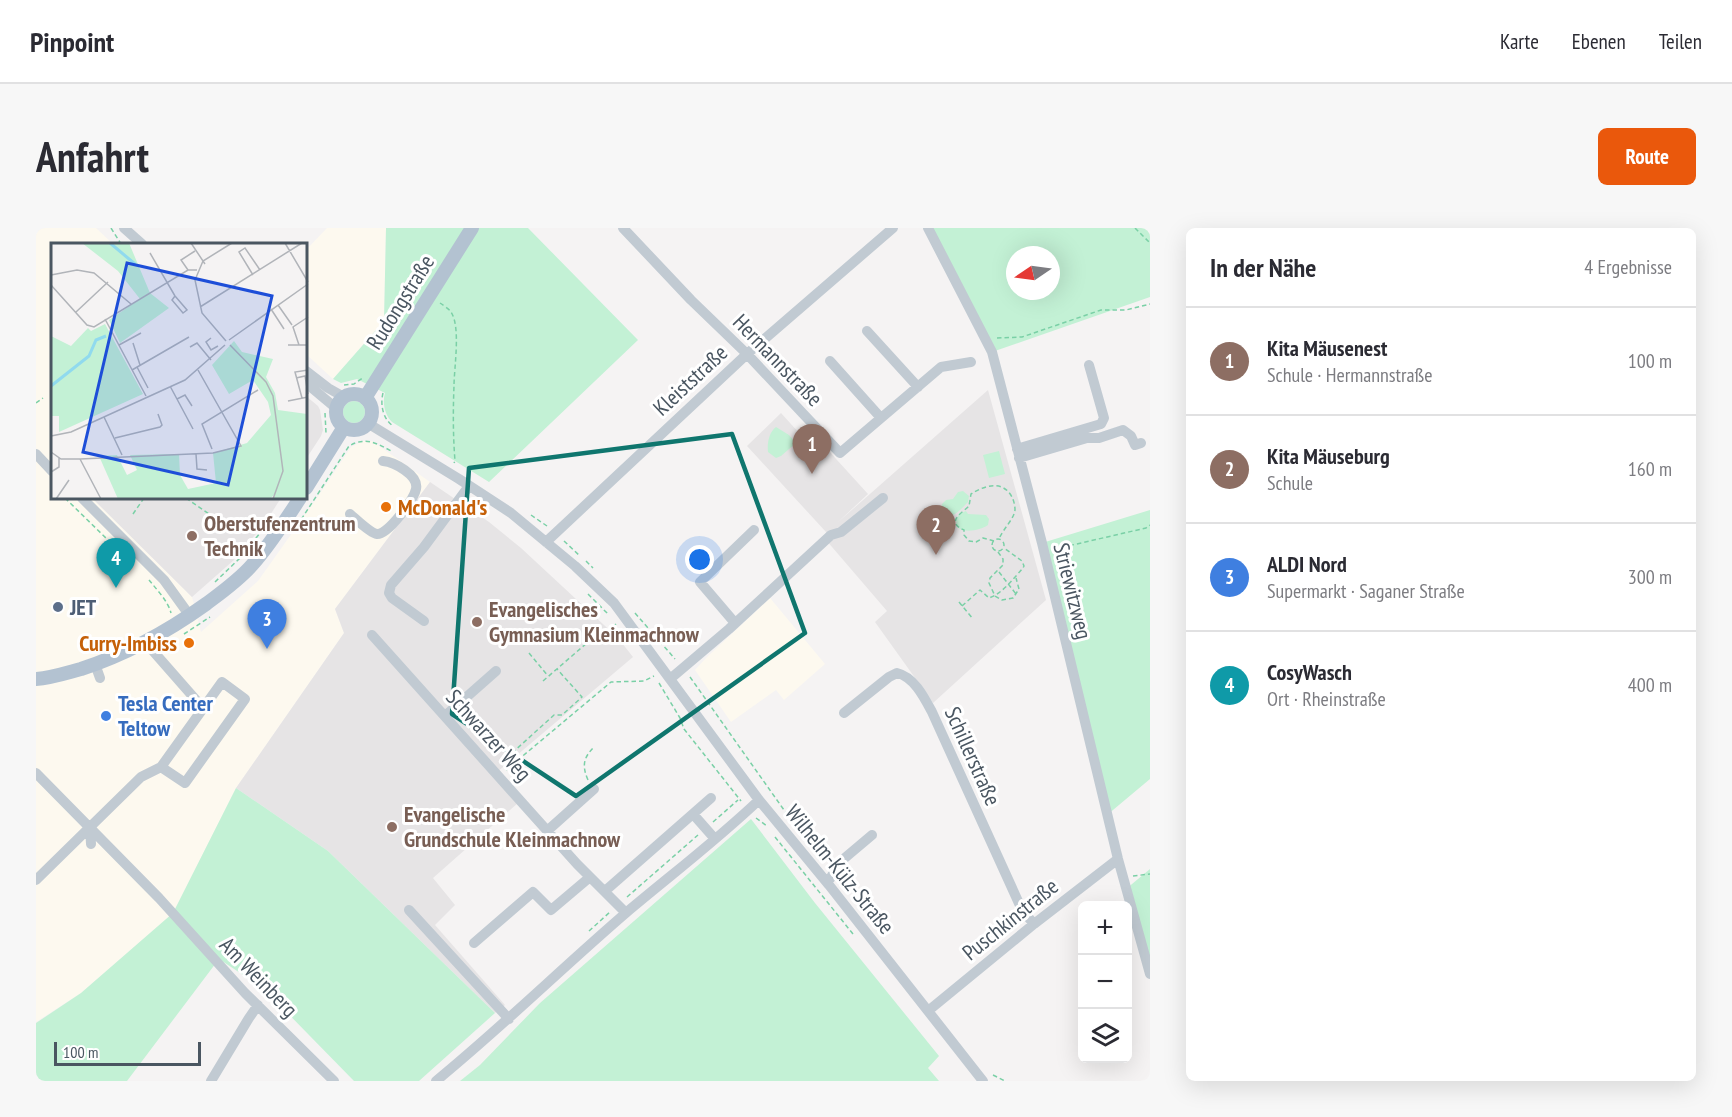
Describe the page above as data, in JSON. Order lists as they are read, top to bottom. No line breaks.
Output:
{"streets":{"main road":["Rudongstraße"],"street":["Hermannstraße","Kleiststraße","Striewitzweg","Schwarzer Weg","Schillerstraße","Wilhelm-Külz-Straße","Puschkinstraße","Am Weinberg"]},"crossings":[["Rudongstraße","Wilhelm-Külz-Straße"],["Hermannstraße","Kleiststraße"],["Kleiststraße","Wilhelm-Külz-Straße"],["Striewitzweg","Puschkinstraße"],["Schillerstraße","Puschkinstraße"],["Wilhelm-Külz-Straße","Puschkinstraße"]],"places":["McDonald's","Oberstufenzentrum Technik","JET","Evangelisches Gymnasium Kleinmachnow","Curry-Imbiss","Tesla Center Teltow","Evangelische Grundschule Kleinmachnow"],"scale_bar":"100 m","north":"left","page":{"header":"Pinpoint","nav":["Karte","Ebenen","Teilen"],"buttons":"Route","title":"Anfahrt","heading":["In der Nähe","4 Ergebnisse"],"list":[{"mark":"1","name":"Kita Mäusenest","note":"Schule · Hermannstraße","value":"100 m"},{"mark":"2","name":"Kita Mäuseburg","note":"Schule","value":"160 m"},{"mark":"3","name":"ALDI Nord","note":"Supermarkt · Saganer Straße","value":"300 m"},{"mark":"4","name":"CosyWasch","note":"Ort · Rheinstraße","value":"400 m"}],"pins":["1","2","4","3"],"map_buttons":["+","−"],"scale":"100 m"}}
